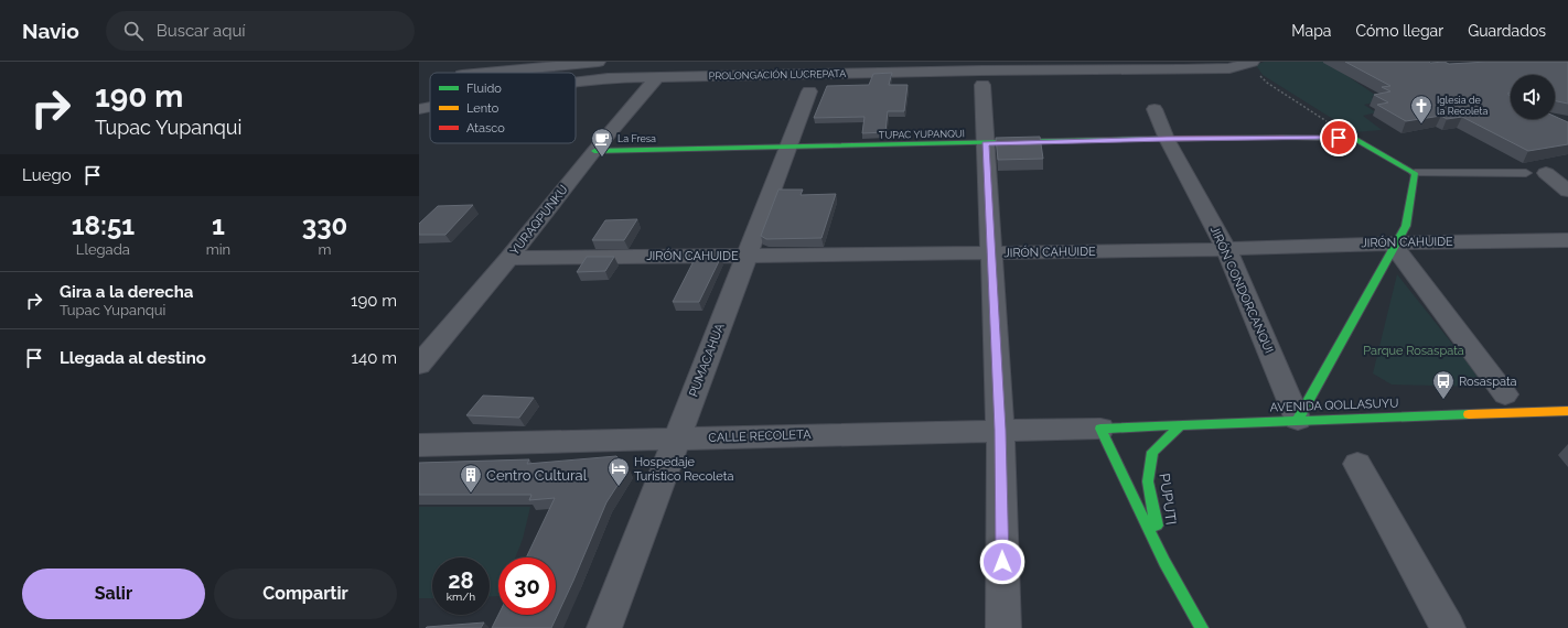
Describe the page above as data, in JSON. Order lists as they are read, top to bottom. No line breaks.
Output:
{"streets":{"street":["PROLONGACIÓN LUCREPATA","TUPAC YUPANQUI","YURAQPUNKU","JIRÓN CAHUIDE","JIRÓN CONDORCANQUI","PUMACAHUA","AVENIDA QOLLASUYU","CALLE RECOLETA","PUPUTI"]},"crossings":[["PROLONGACIÓN LUCREPATA","YURAQPUNKU"],["TUPAC YUPANQUI","YURAQPUNKU"],["TUPAC YUPANQUI","JIRÓN CONDORCANQUI"],["TUPAC YUPANQUI","PUMACAHUA"],["YURAQPUNKU","JIRÓN CAHUIDE"],["JIRÓN CAHUIDE","JIRÓN CONDORCANQUI"],["JIRÓN CAHUIDE","PUMACAHUA"],["JIRÓN CONDORCANQUI","AVENIDA QOLLASUYU"],["PUMACAHUA","CALLE RECOLETA"],["AVENIDA QOLLASUYU","CALLE RECOLETA"],["AVENIDA QOLLASUYU","PUPUTI"],["CALLE RECOLETA","PUPUTI"]],"parks":["Parque Rosaspata"],"places":{"church":["Iglesia de la Recoleta"],"cafe":["La Fresa"],"bus stop":["Rosaspata"],"hotel":["Hospedaje Turistico Recoleta"],"building":["Centro Cultural"]},"legend":["Fluido","Lento","Atasco"],"page":{"header":"Navio","search":"Buscar aquí","nav":["Mapa","Cómo llegar","Guardados"],"turn":["190 m","Tupac Yupanqui"],"then":"Luego","eta":["18:51","Llegada","1","min","330","m"],"list":[{"name":"Gira a la derecha","note":"Tupac Yupanqui","value":"190 m"},{"name":"Llegada al destino","value":"140 m"}],"speed":"28 km/h","limit":"30","buttons":["Salir","Compartir"]}}
